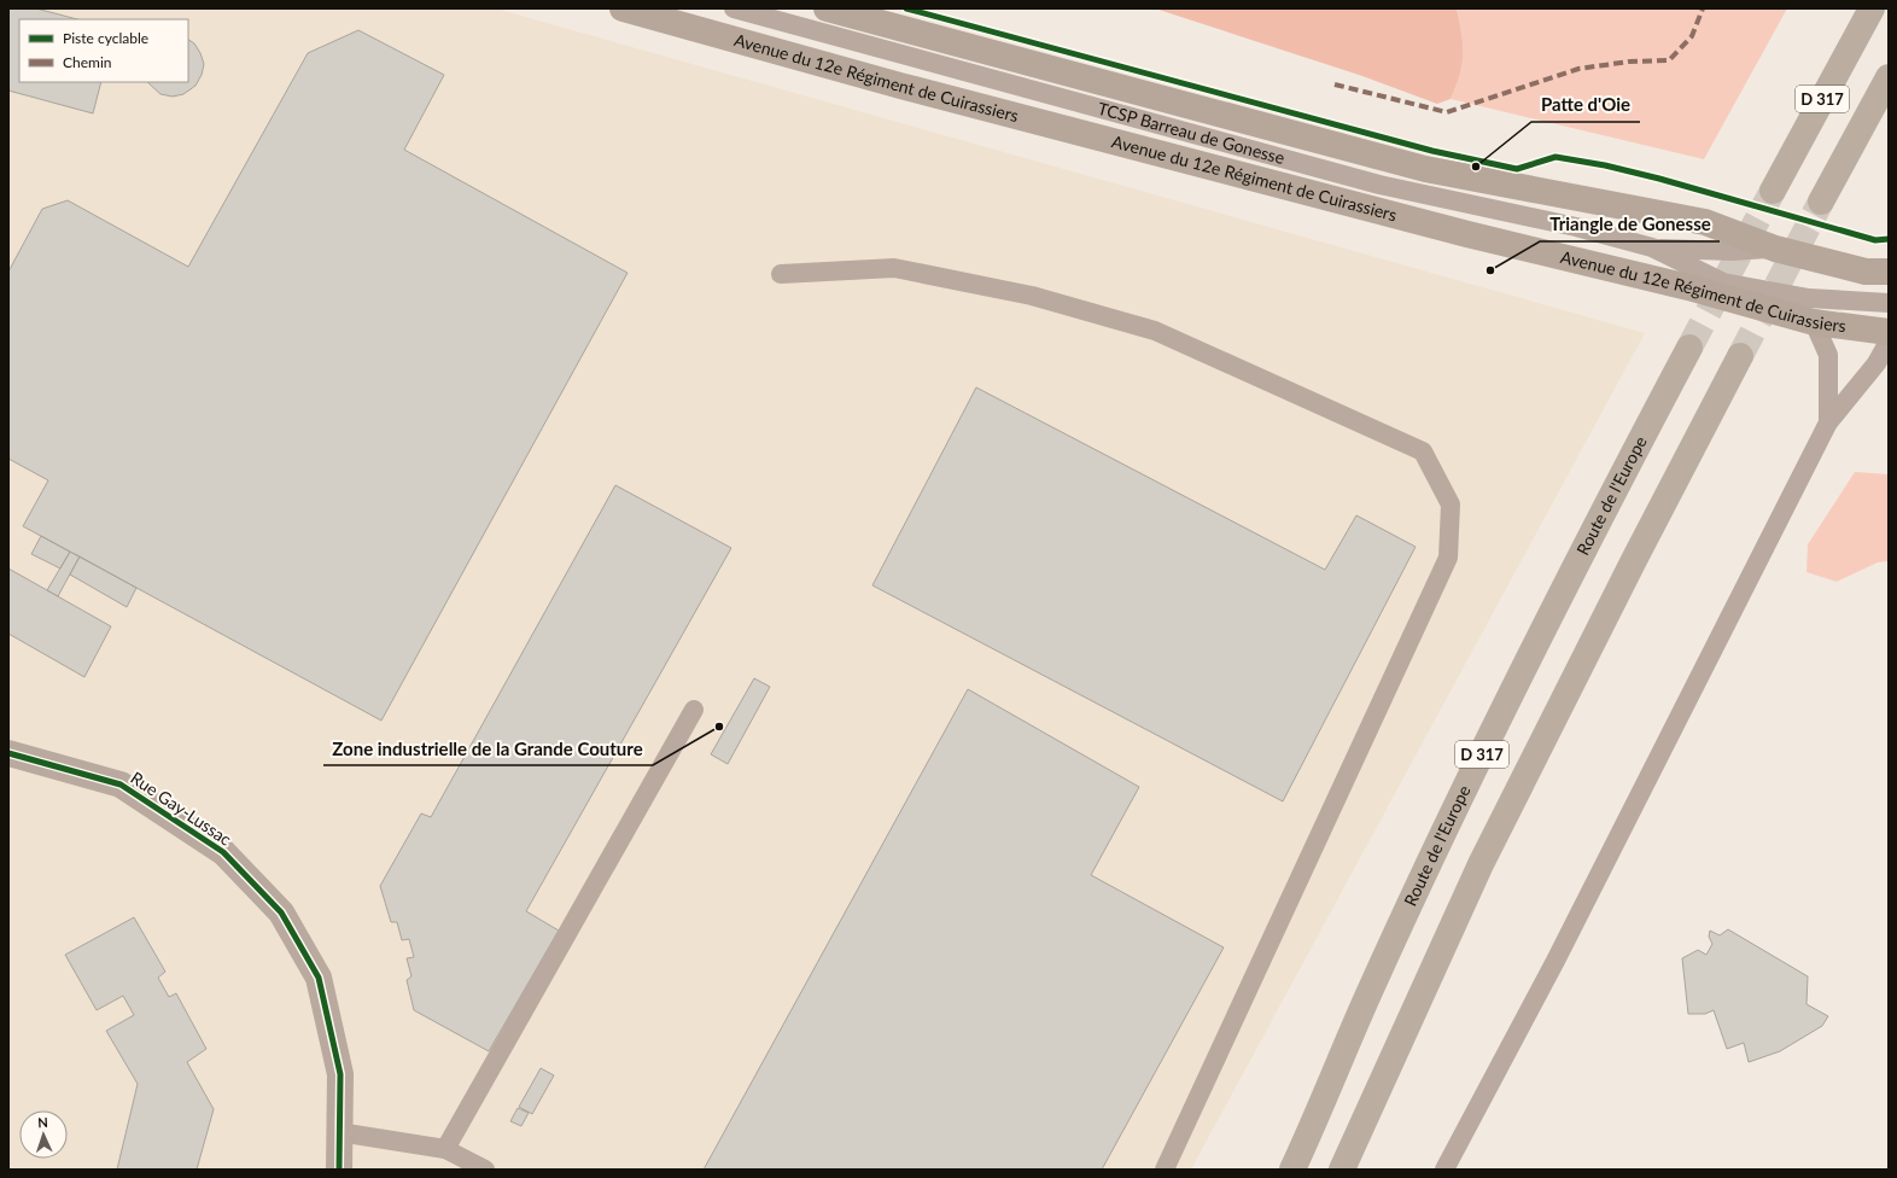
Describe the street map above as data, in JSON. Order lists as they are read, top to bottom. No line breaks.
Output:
{"streets":{"main road":["Avenue du 12e Régiment de Cuirassiers","D 317","Route de l'Europe"],"street":["Rue Gay-Lussac"],"lane":["TCSP Barreau de Gonesse"]},"places":["Patte d'Oie","Triangle de Gonesse","Zone industrielle de la Grande Couture"],"legend":["Piste cyclable","Chemin"],"north":"top"}
